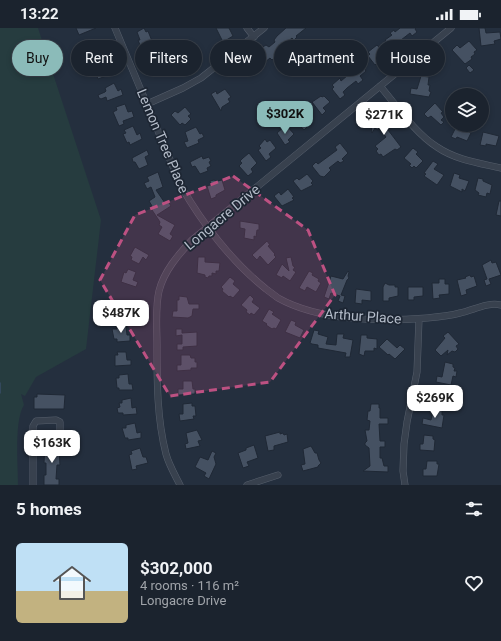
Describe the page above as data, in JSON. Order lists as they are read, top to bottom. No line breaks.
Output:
{"streets":{"street":["Lemon Tree Place","Longacre Drive","Arthur Place"]},"crossings":[["Lemon Tree Place","Longacre Drive"],["Lemon Tree Place","Arthur Place"],["Longacre Drive","Arthur Place"]],"page":{"status":"13:22","chip":["Buy","Rent","Filters","New","Apartment","House"],"price":["$302K","$271K","$487K","$269K","$163K"],"heading":"5 homes","list":[{"name":"$302,000","note":"4 rooms · 116 m² · Longacre Drive"}]}}
